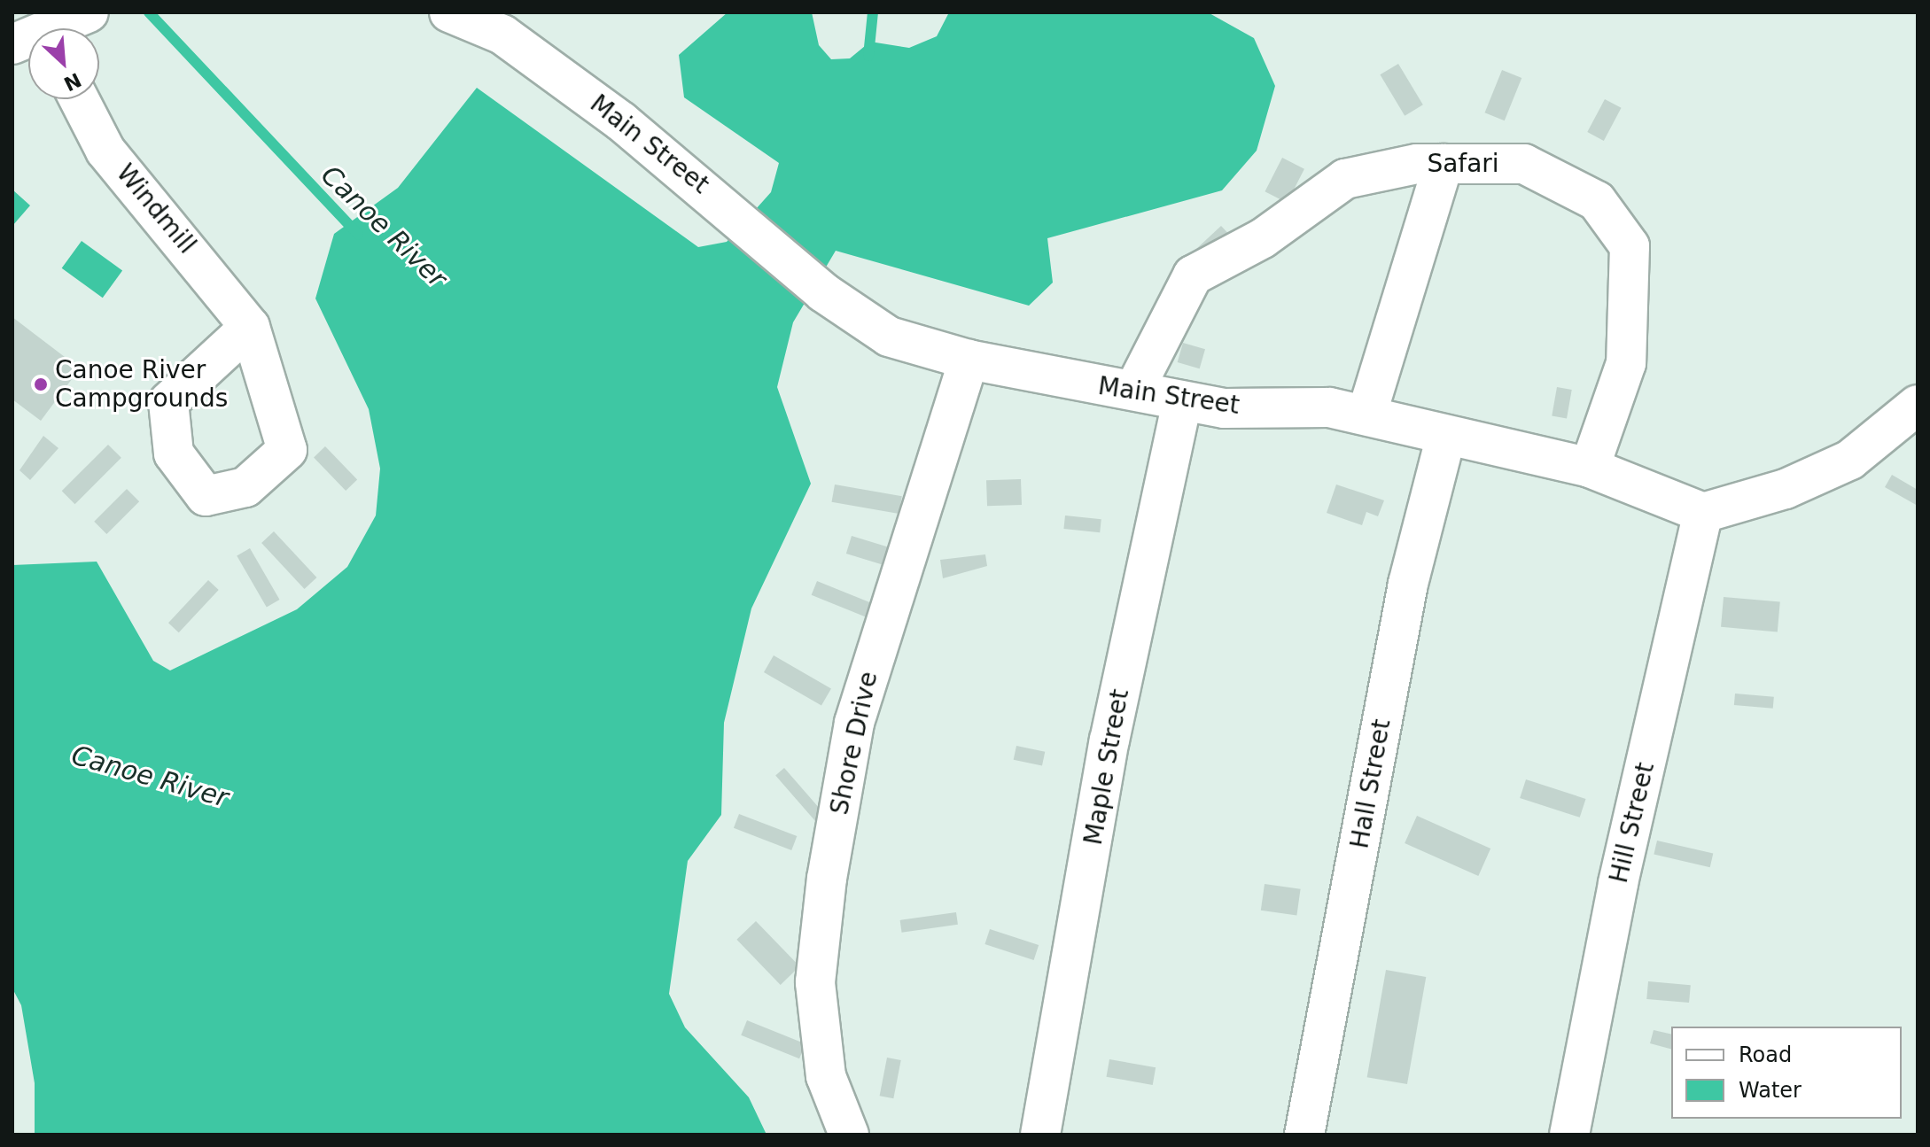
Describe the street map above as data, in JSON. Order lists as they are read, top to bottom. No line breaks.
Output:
{"streets":{"street":["Main Street","Safari","Windmill","Shore Drive","Maple Street","Hall Street","Hill Street"]},"crossings":[["Main Street","Safari"],["Main Street","Shore Drive"],["Main Street","Maple Street"],["Main Street","Hall Street"],["Main Street","Hill Street"]],"water":["Canoe River"],"places":["Canoe River Campgrounds"],"legend":["Road","Water"],"north":"bottom right"}
